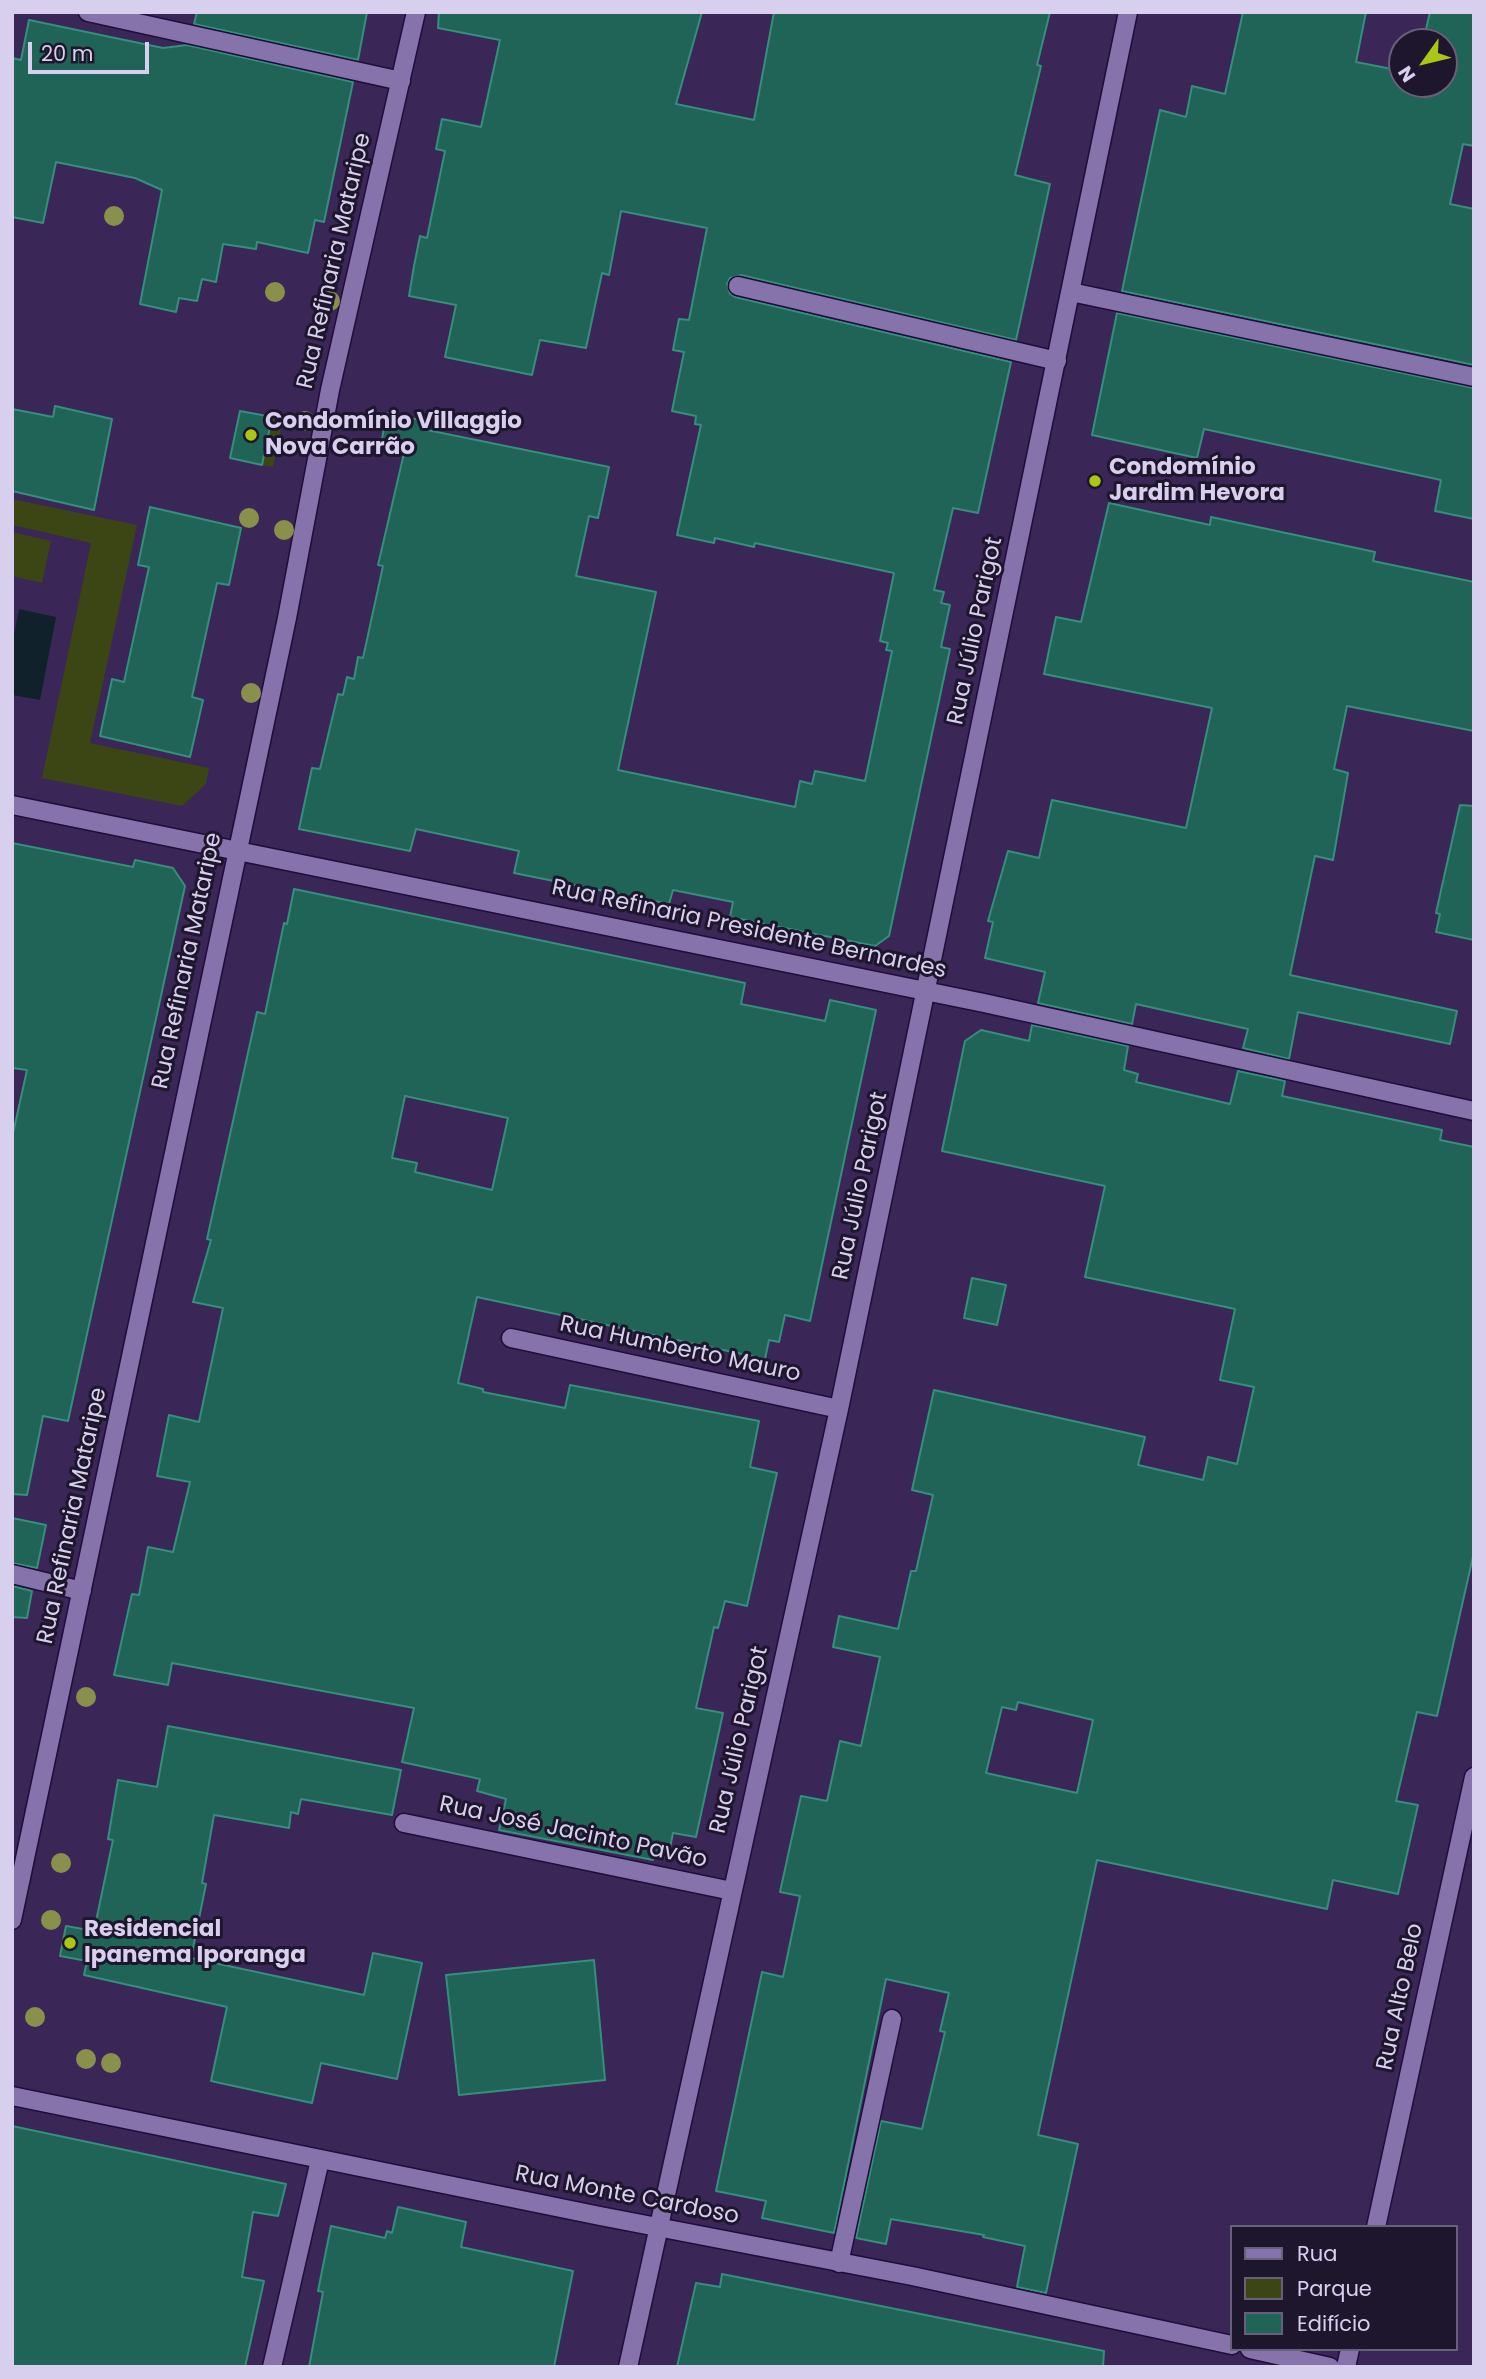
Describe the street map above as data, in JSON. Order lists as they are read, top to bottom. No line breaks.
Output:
{"streets":{"street":["Rua Refinaria Mataripe","Rua Júlio Parigot","Rua Refinaria Presidente Bernardes","Rua Humberto Mauro","Rua José Jacinto Pavão","Rua Alto Belo","Rua Monte Cardoso"]},"crossings":[["Rua Refinaria Mataripe","Rua Refinaria Presidente Bernardes"],["Rua Júlio Parigot","Rua Refinaria Presidente Bernardes"],["Rua Júlio Parigot","Rua Humberto Mauro"],["Rua Júlio Parigot","Rua José Jacinto Pavão"],["Rua Júlio Parigot","Rua Monte Cardoso"]],"places":["Condomínio Villaggio Nova Carrão","Condomínio Jardim Hevora","Residencial Ipanema Iporanga"],"legend":["Rua","Parque","Edifício"],"scale_bar":"20 m","north":"bottom left"}
